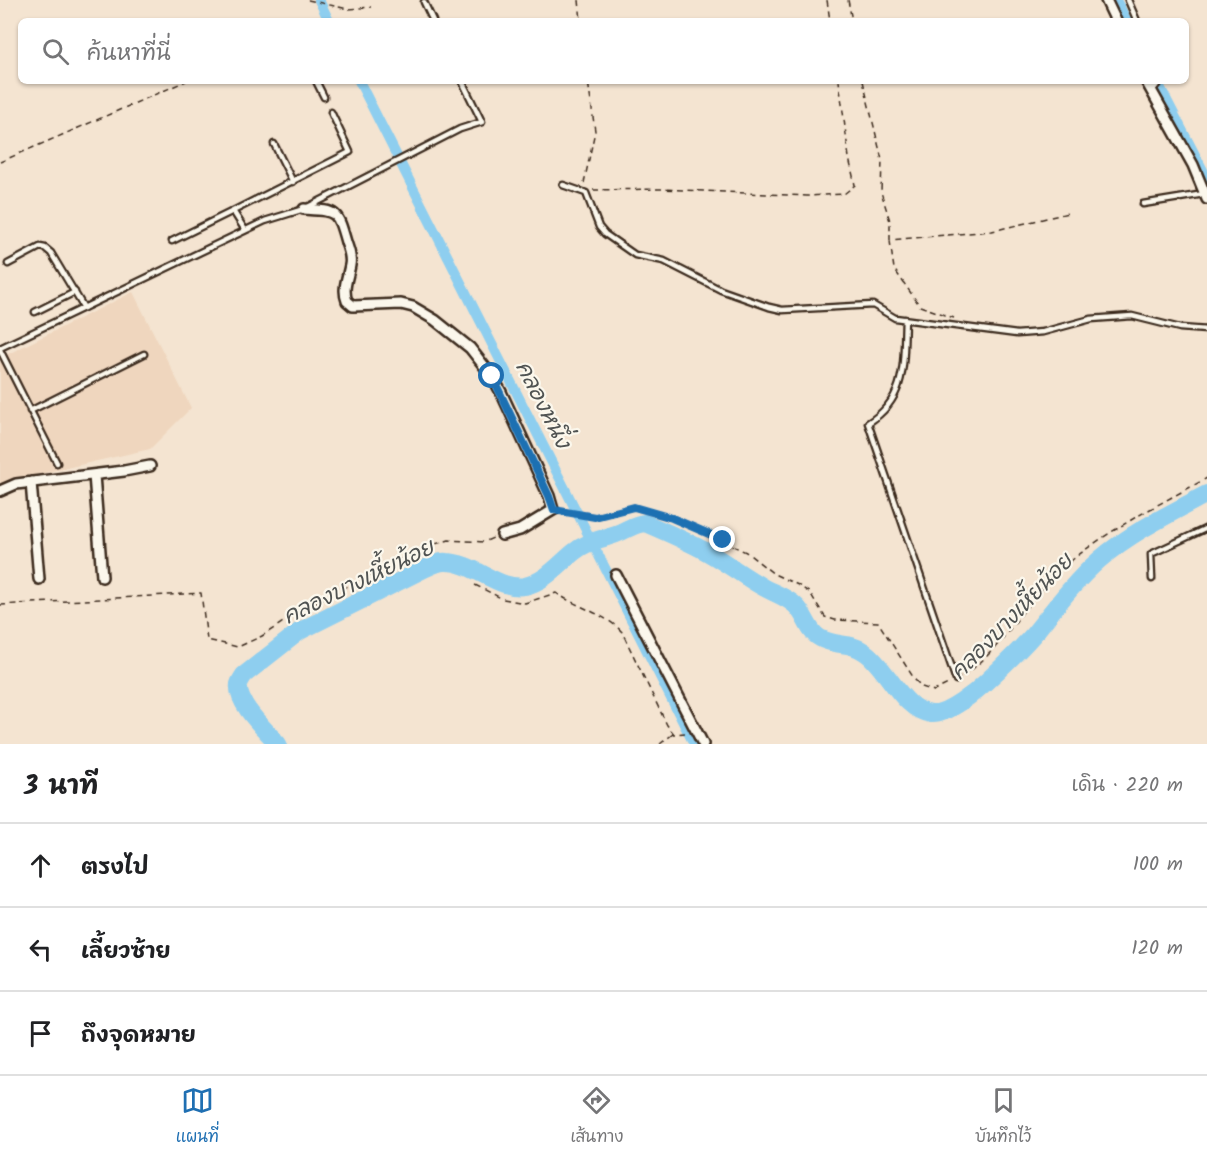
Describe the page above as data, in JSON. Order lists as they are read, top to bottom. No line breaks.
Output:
{"water":["คลองหนึ่ง","คลองบางเหี้ยน้อย"],"page":{"search":"ค้นหาที่นี่","heading":["3 นาที","เดิน · 220 m"],"list":[["ตรงไป","100 m"],["เลี้ยวซ้าย","120 m"],"ถึงจุดหมาย"],"nav":["แผนที่","เส้นทาง","บันทึกไว้"]}}
